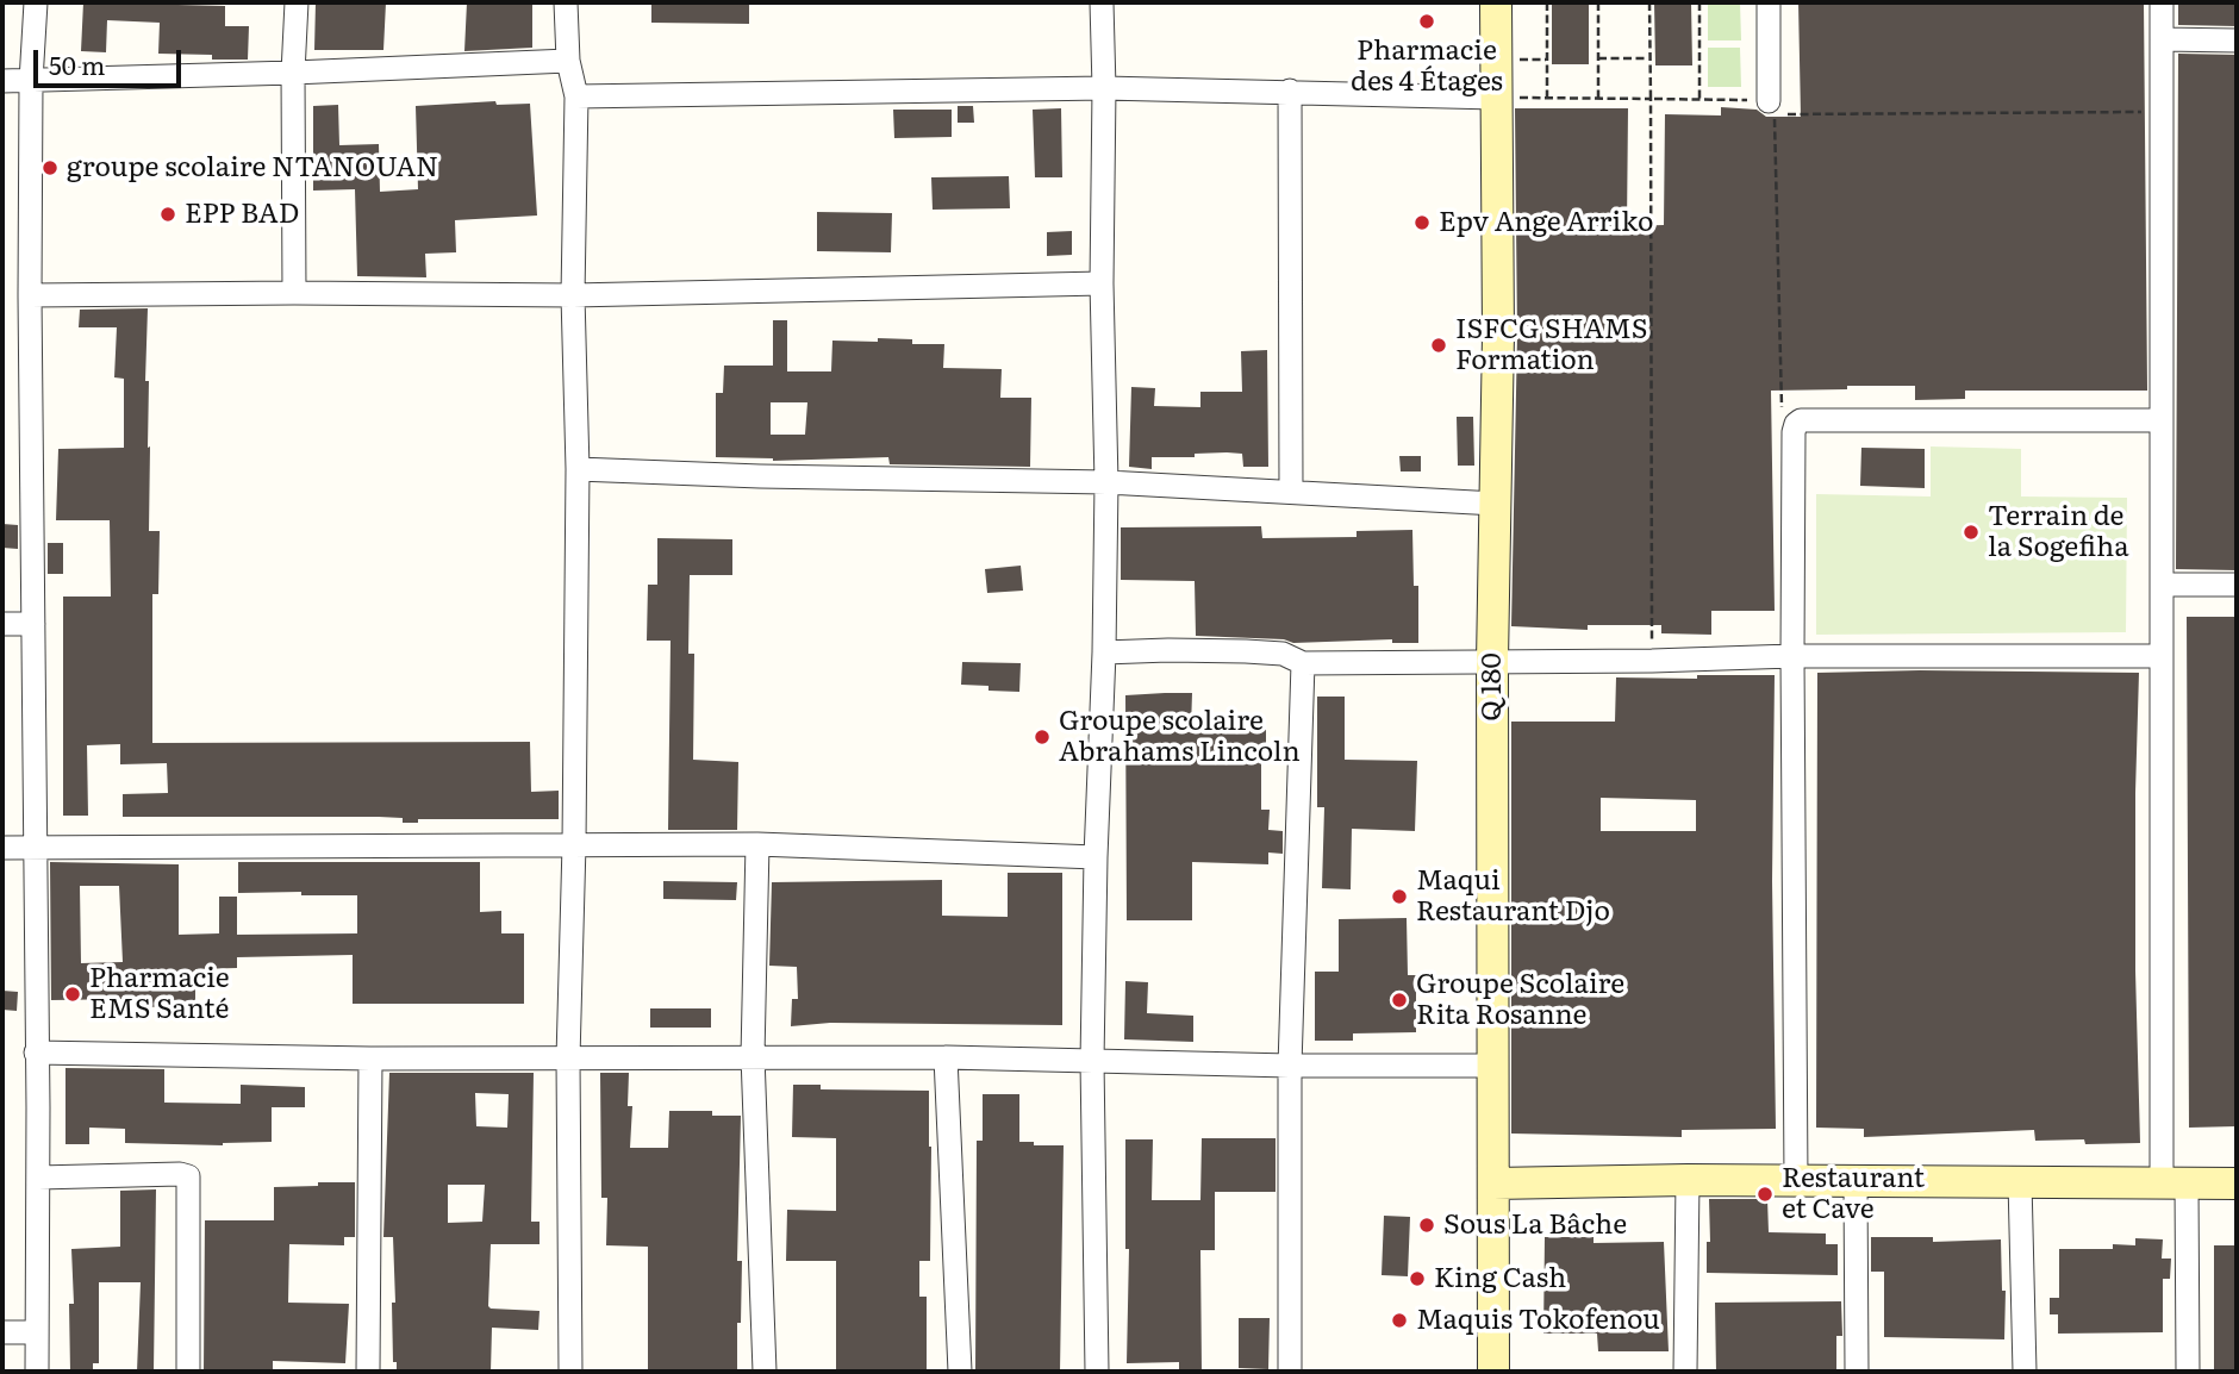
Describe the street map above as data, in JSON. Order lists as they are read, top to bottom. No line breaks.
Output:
{"streets":{"street":["Q 180"]},"places":["Pharmacie des 4 Étages","groupe scolaire NTANOUAN","EPP BAD","Epv Ange Arriko","ISFCG SHAMS Formation","Terrain de la Sogefiha","Groupe scolaire Abrahams Lincoln","Maqui Restaurant Djo","Pharmacie EMS Santé","Groupe Scolaire Rita Rosanne","Restaurant et Cave","Sous La Bâche","King Cash","Maquis Tokofenou"],"scale_bar":"50 m"}
